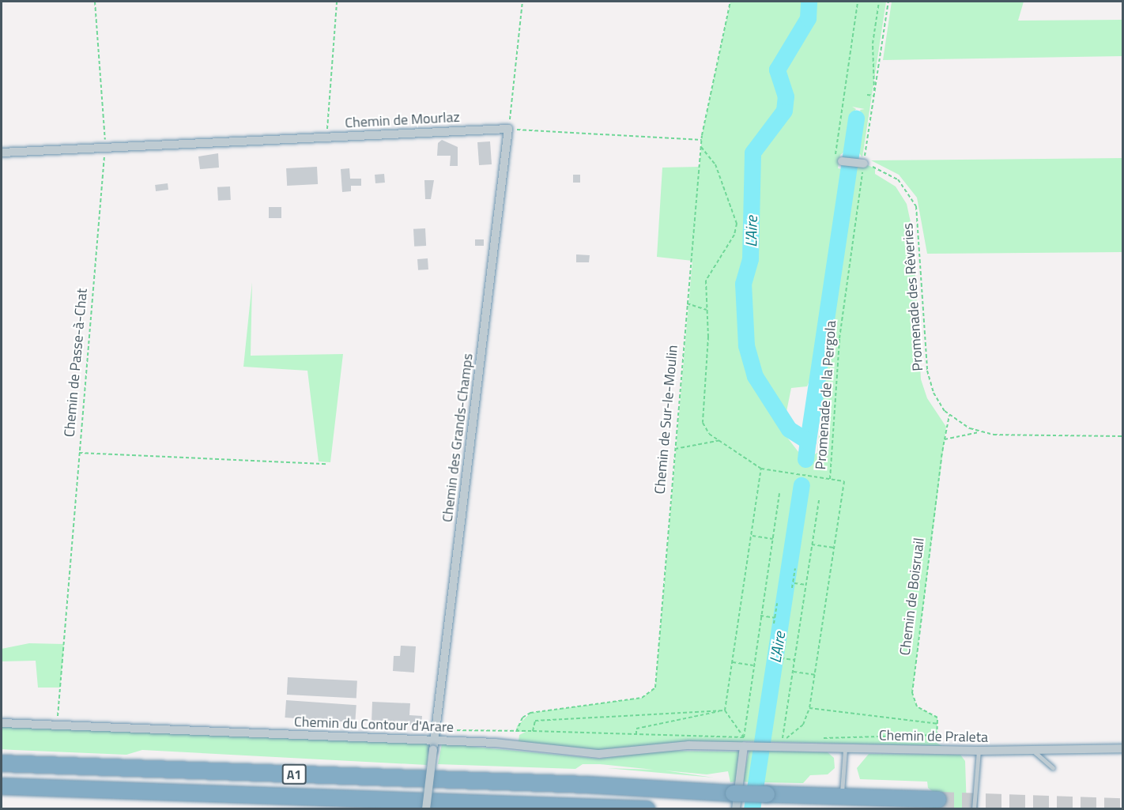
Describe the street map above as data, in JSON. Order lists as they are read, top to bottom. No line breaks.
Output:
{"streets":{"highway":["A1"],"street":["Chemin de Mourlaz","Chemin des Grands-Champs","Chemin du Contour d'Arare","Chemin de Praleta"],"path":["Promenade des Rêveries","Chemin de Passe-à-Chat","Promenade de la Pergola","Chemin de Sur-le-Moulin","Chemin de Boisruail"]},"crossings":[["Chemin de Mourlaz","Chemin de Passe-à-Chat"],["Chemin de Mourlaz","Chemin des Grands-Champs"],["Promenade des Rêveries","Promenade de la Pergola"],["Promenade des Rêveries","Chemin de Boisruail"],["Chemin de Passe-à-Chat","Chemin du Contour d'Arare"],["Promenade de la Pergola","Chemin de Praleta"],["Chemin des Grands-Champs","Chemin du Contour d'Arare"],["Chemin du Contour d'Arare","Chemin de Praleta"]],"water":["L'Aire"]}
